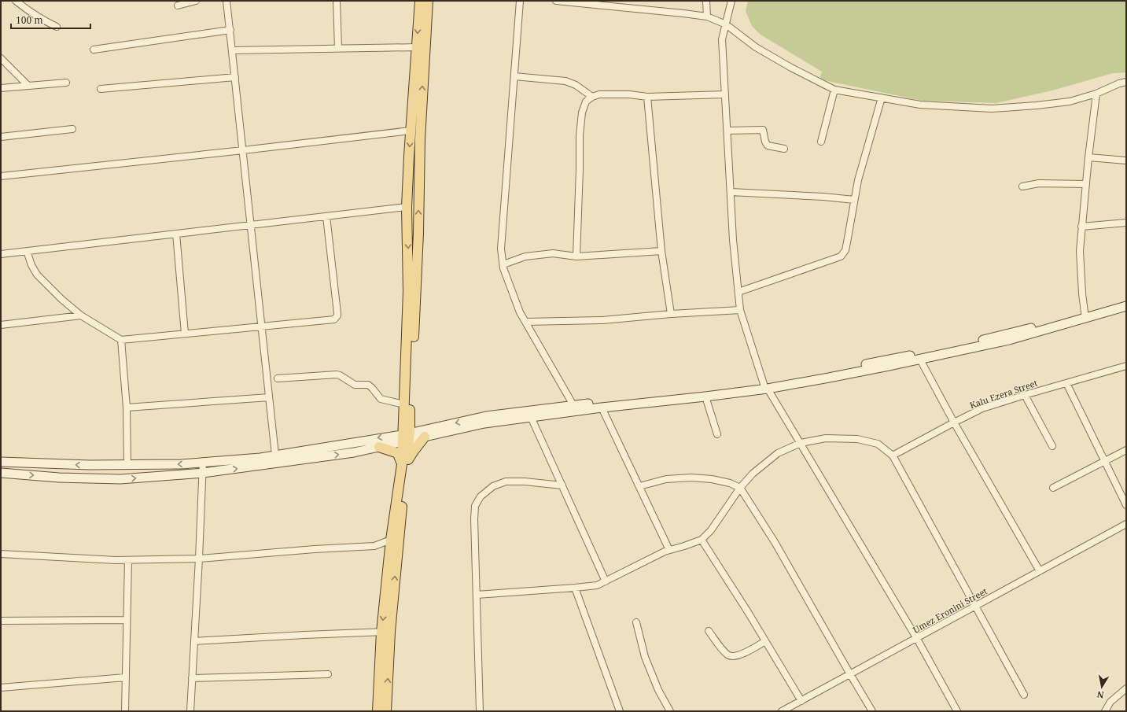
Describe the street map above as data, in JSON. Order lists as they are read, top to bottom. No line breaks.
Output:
{"streets":{"street":["Kalu Ezera Street","Umez Eronini Street"]},"scale_bar":"100 m","north":"bottom"}
